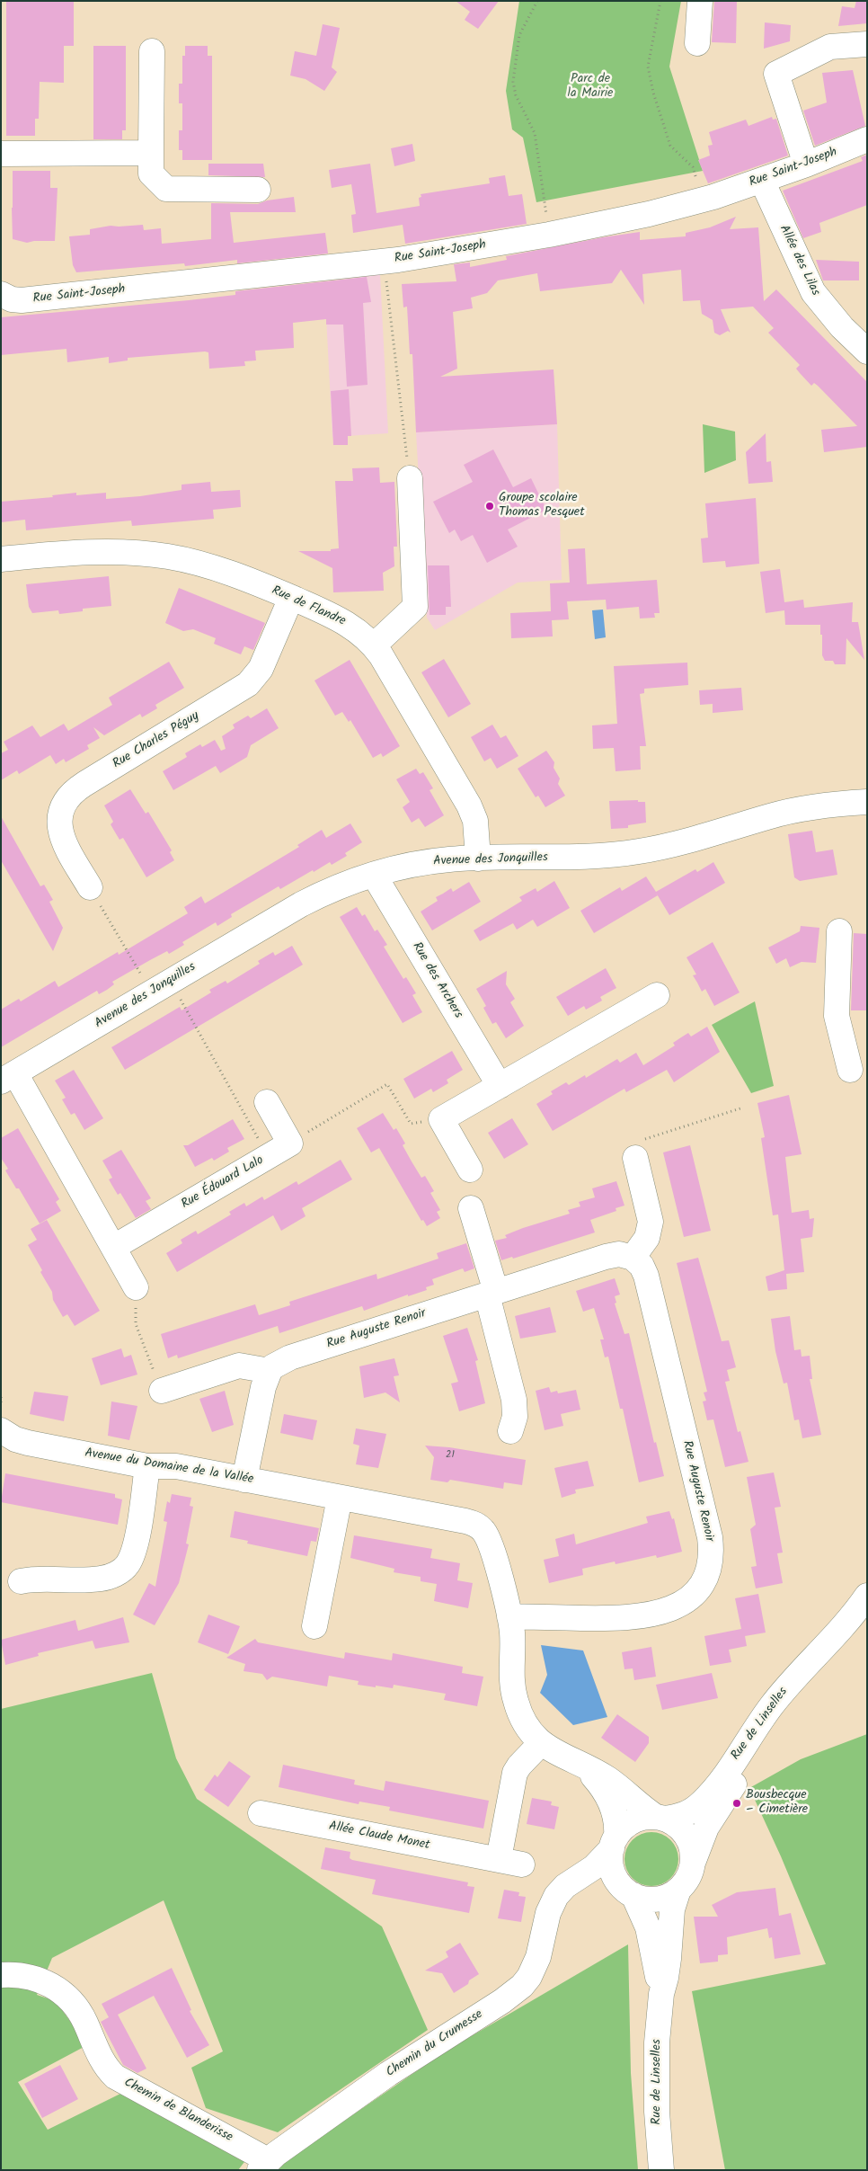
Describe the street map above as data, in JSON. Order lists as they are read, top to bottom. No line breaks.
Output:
{"streets":{"street":["Rue Saint-Joseph","Allée des Lilas","Rue de Flandre","Rue Charles Péguy","Avenue des Jonquilles","Rue des Archers","Rue Édouard Lalo","Rue Auguste Renoir","Avenue du Domaine de la Vallée","Rue de Linselles","Allée Claude Monet","Chemin du Crumesse","Chemin de Blanderisse"]},"crossings":[["Rue Saint-Joseph","Allée des Lilas"],["Rue de Flandre","Rue Charles Péguy"],["Rue de Flandre","Avenue des Jonquilles"],["Avenue des Jonquilles","Rue des Archers"],["Rue Auguste Renoir","Avenue du Domaine de la Vallée"],["Avenue du Domaine de la Vallée","Rue de Linselles"],["Avenue du Domaine de la Vallée","Chemin du Crumesse"],["Rue de Linselles","Chemin du Crumesse"],["Chemin du Crumesse","Chemin de Blanderisse"]],"parks":["Parc de la Mairie"],"places":["Groupe scolaire Thomas Pesquet","Bousbecque – Cimetière"],"house_numbers":["21"]}
